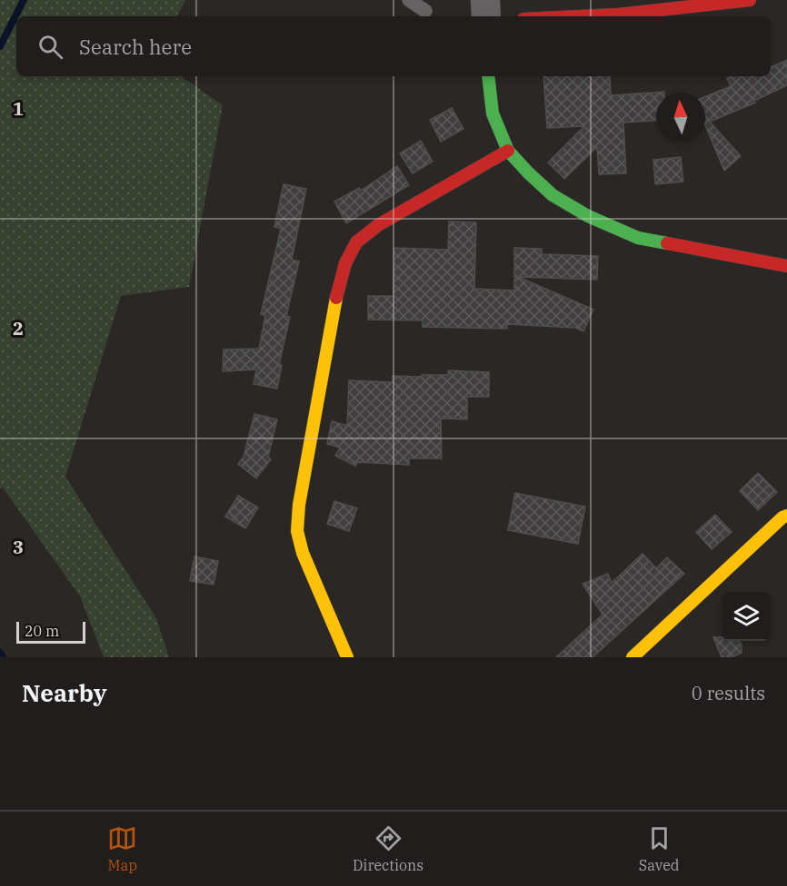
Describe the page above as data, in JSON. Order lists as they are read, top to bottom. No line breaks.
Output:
{"scale_bar":"20 m","north":"top","page":{"search":"Search here","scale":"20 m","heading":["Nearby","0 results"],"nav":["Map","Directions","Saved"]},"grid":{"rows":["1","2","3"]}}
